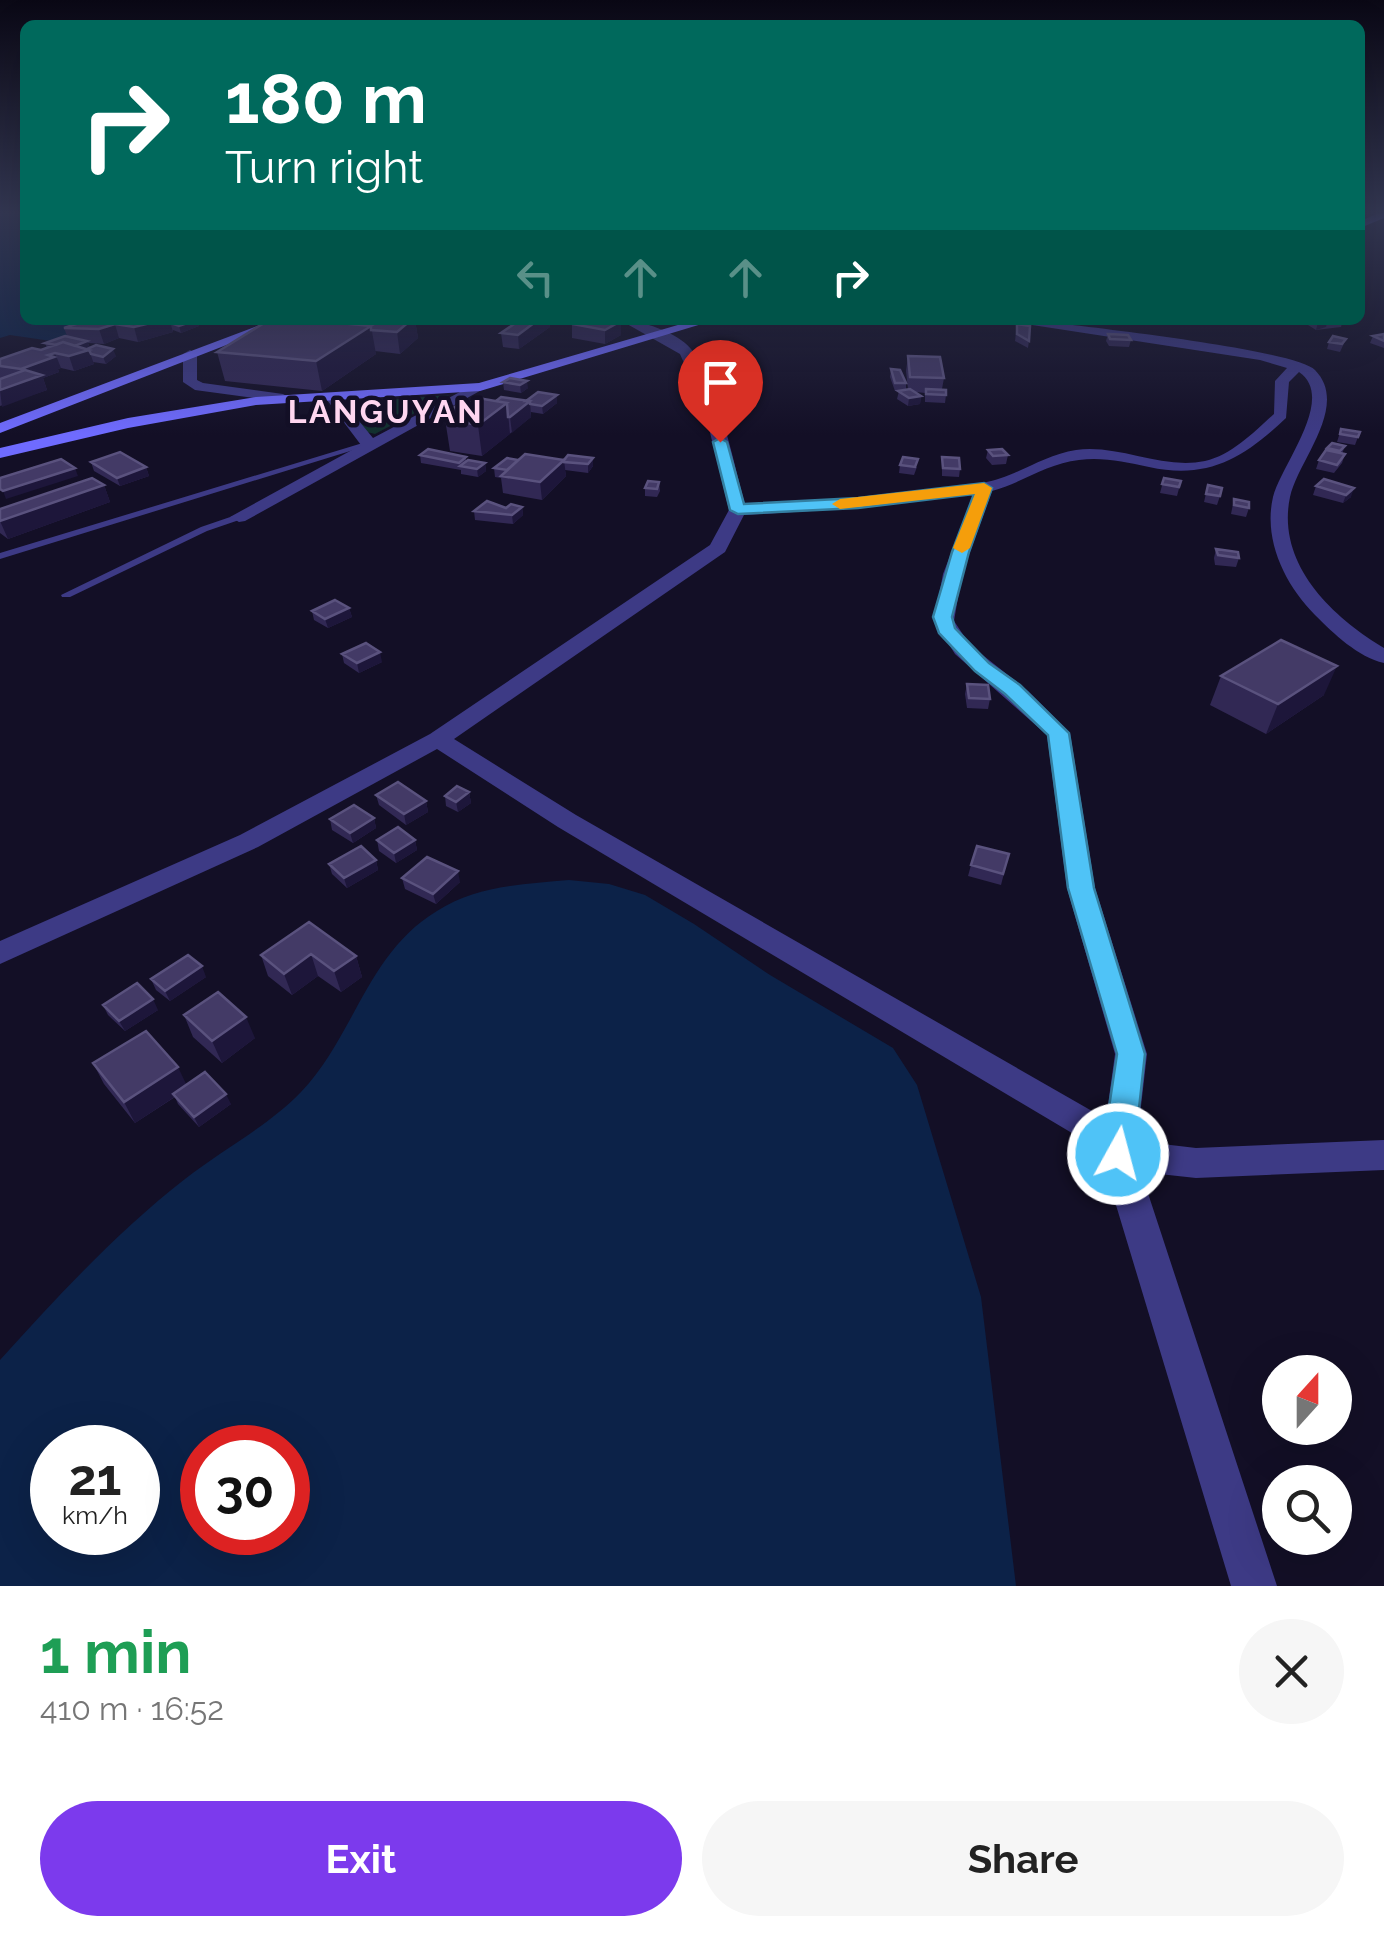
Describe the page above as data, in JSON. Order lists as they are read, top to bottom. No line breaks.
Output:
{"districts":["LANGUYAN"],"north":"top","page":{"turn":["180 m","Turn right"],"speed":"21 km/h","limit":"30","heading":["1 min","410 m · 16:52"],"buttons":["Exit","Share"]}}
